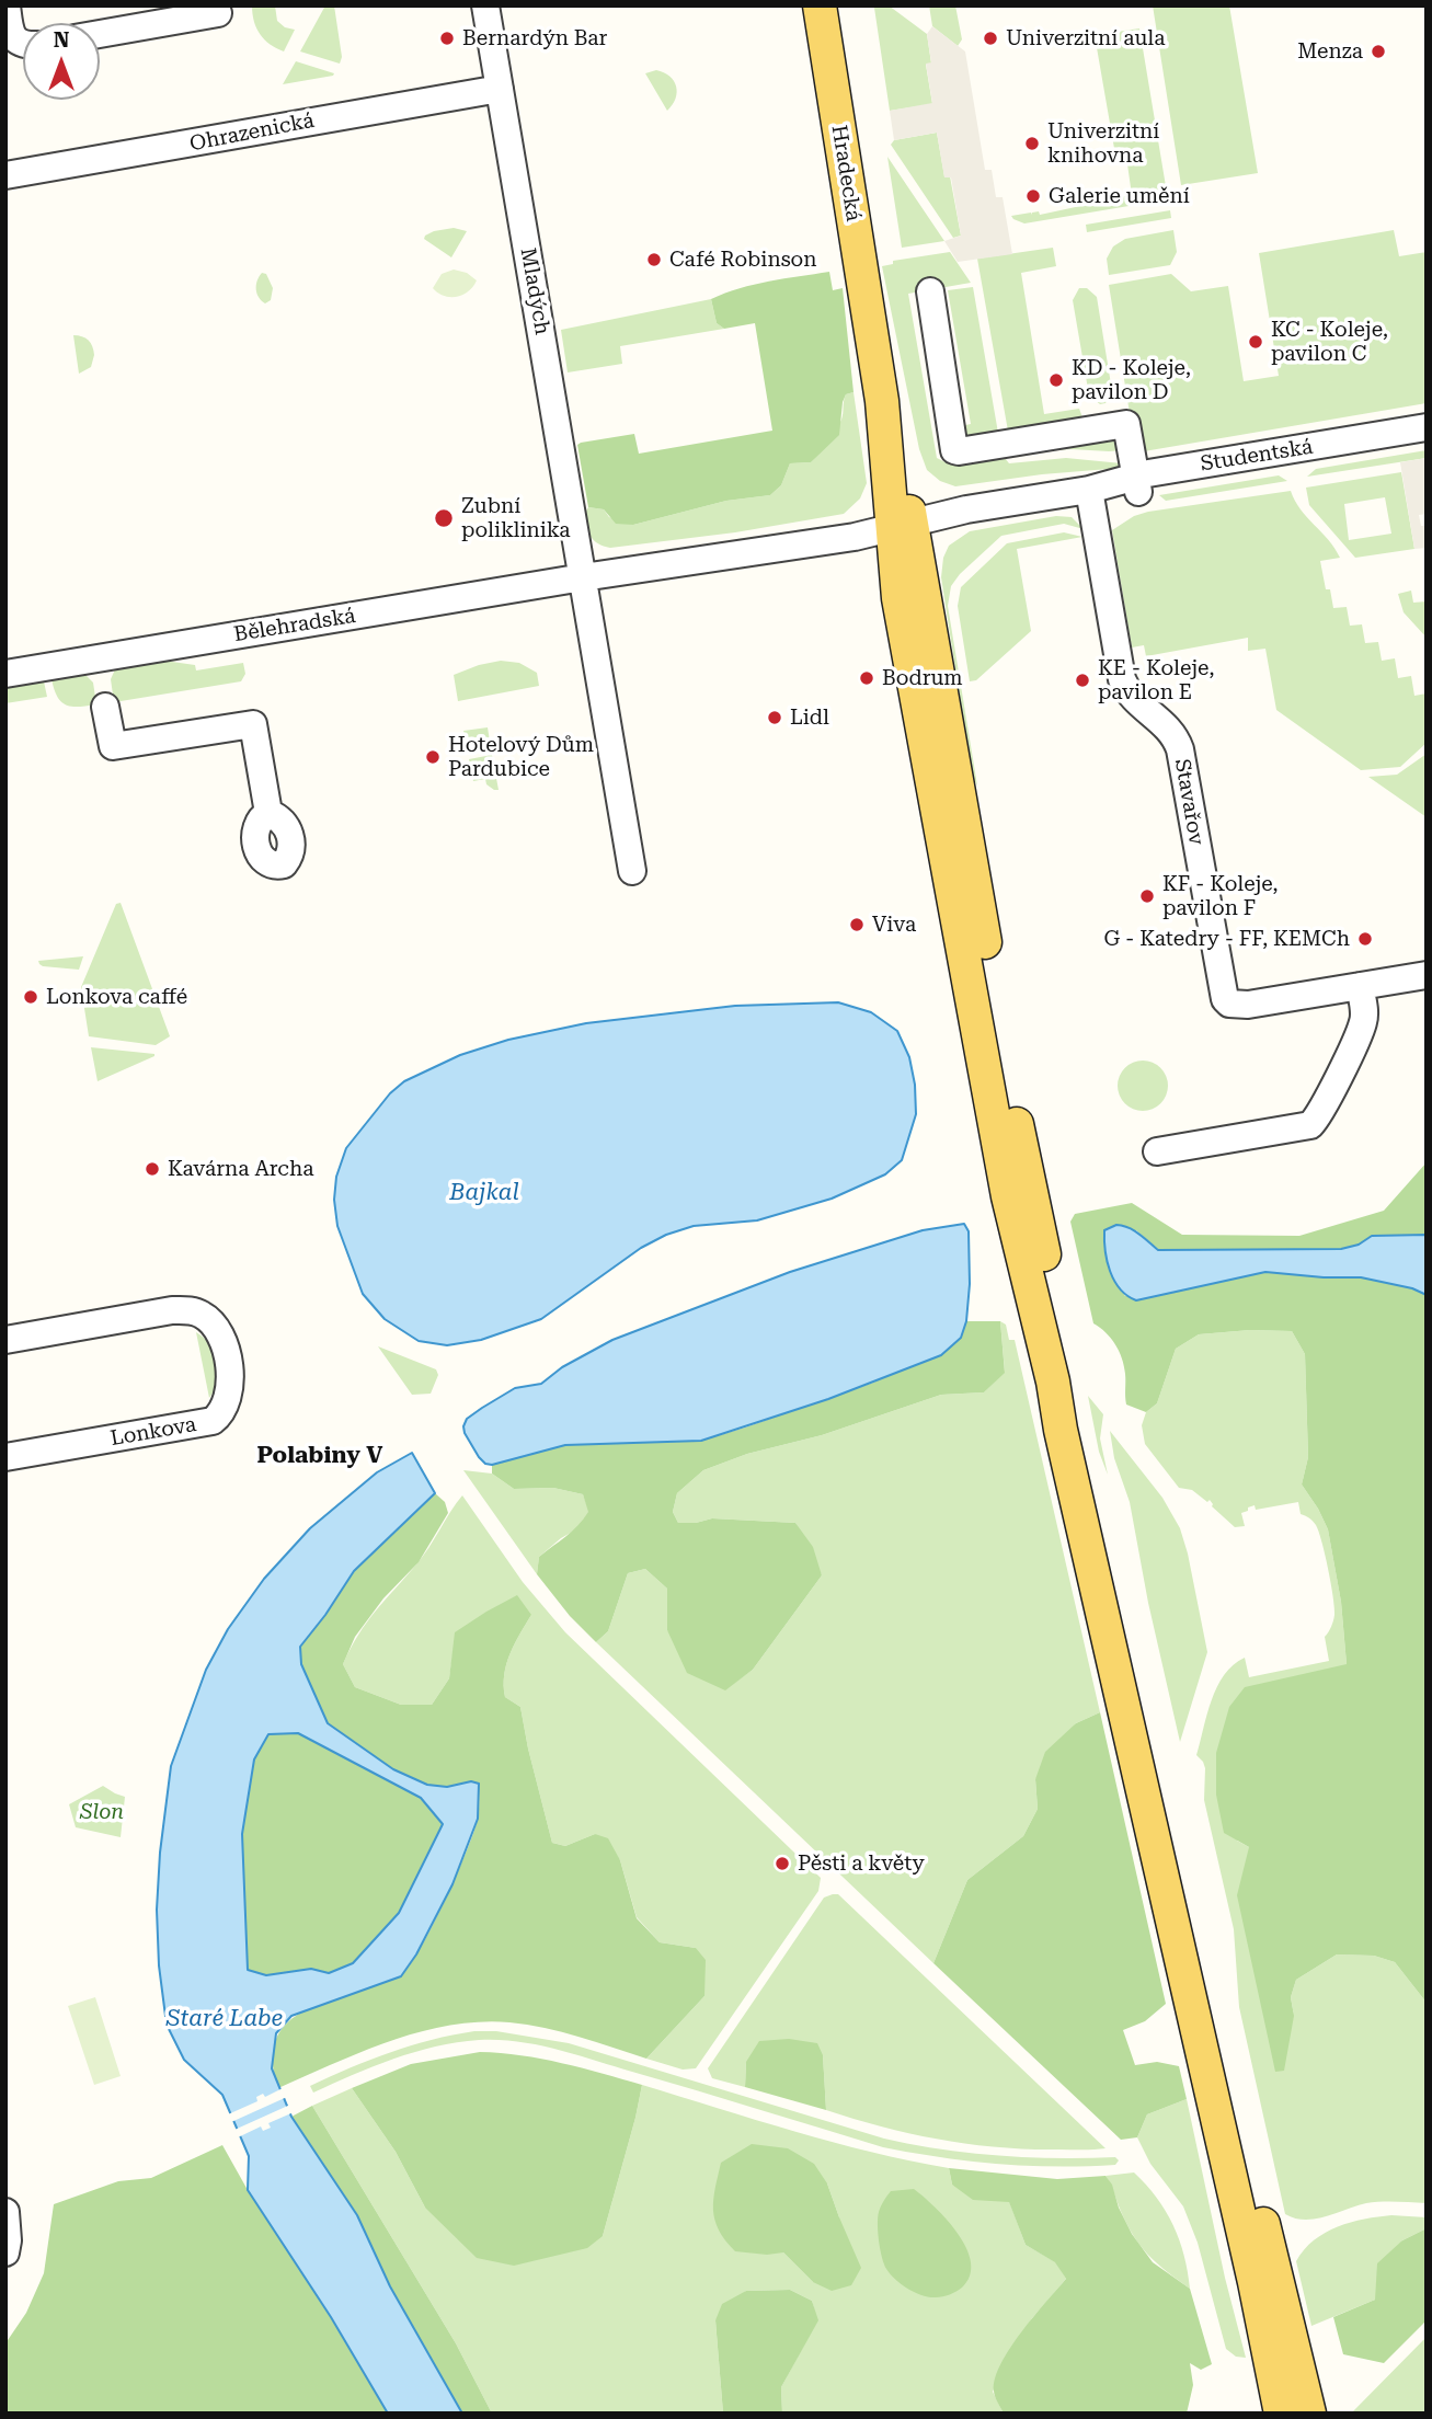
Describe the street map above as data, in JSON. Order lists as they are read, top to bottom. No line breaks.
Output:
{"streets":{"main road":["Hradecká"],"street":["Ohrazenická","Mladých","Studentská","Bělehradská","Stavařov","Lonkova"]},"crossings":[["Ohrazenická","Mladých"],["Hradecká","Studentská"],["Hradecká","Bělehradská"],["Mladých","Bělehradská"],["Studentská","Bělehradská"],["Studentská","Stavařov"]],"districts":["Polabiny V"],"water":["Bajkal","Staré Labe"],"parks":["Slon"],"places":["Bernardýn Bar","Univerzitní aula","Menza","Univerzitní knihovna","Galerie umění","Café Robinson","KC - Koleje, pavilon C","KD - Koleje, pavilon D","Zubní poliklinika","Bodrum","KE - Koleje, pavilon E","Lidl","Hotelový Dům Pardubice","KF - Koleje, pavilon F","Viva","G - Katedry - FF, KEMCh","Lonkova caffé","Kavárna Archa","Pěsti a květy"],"north":"top"}
